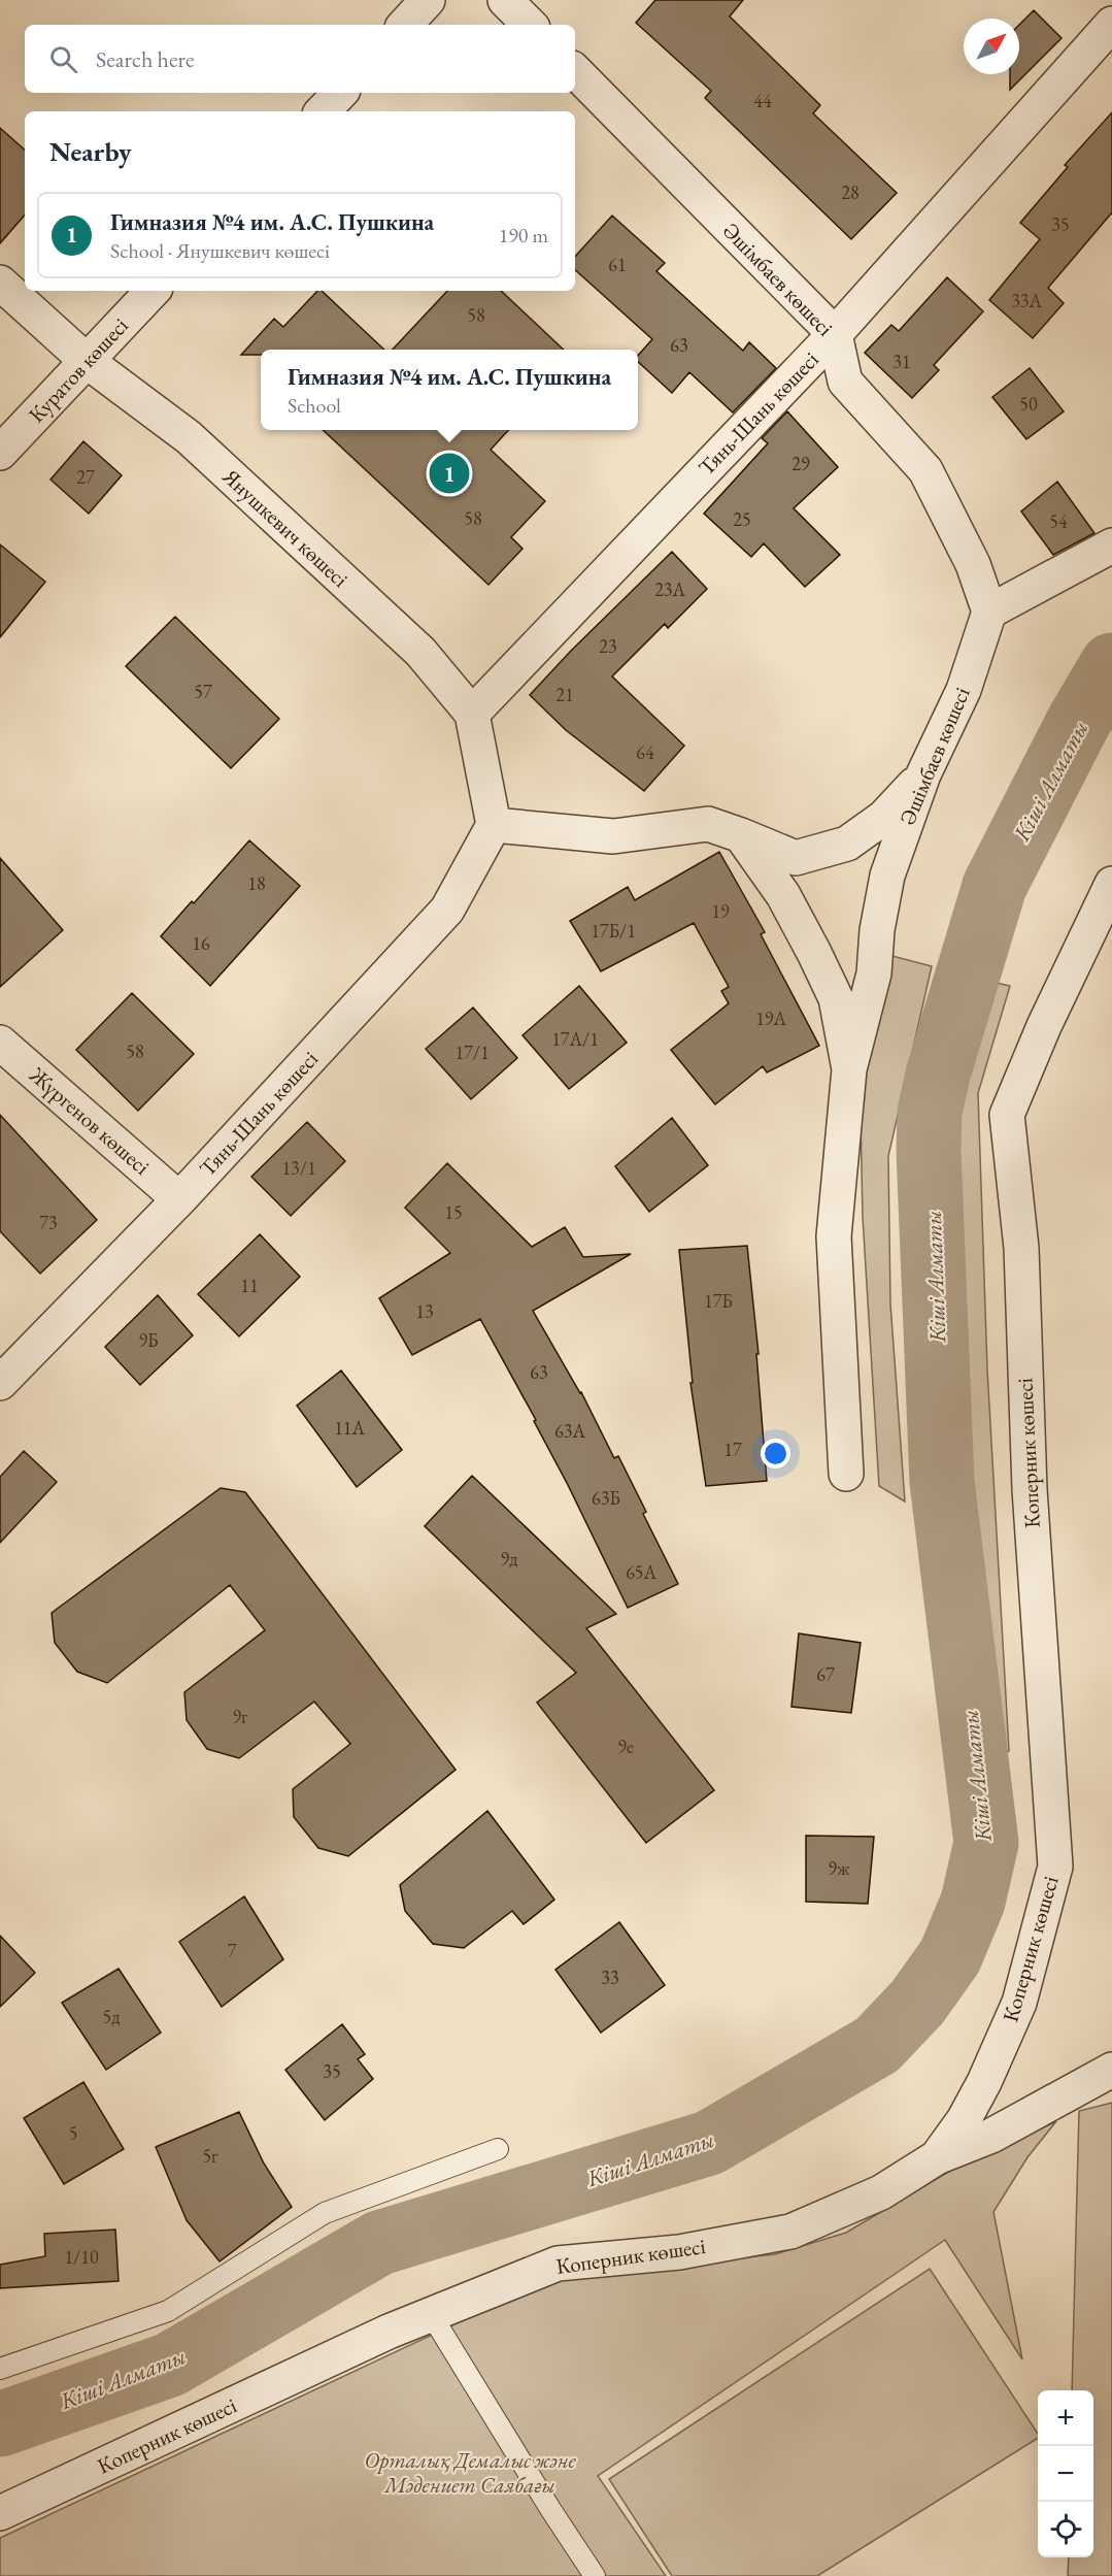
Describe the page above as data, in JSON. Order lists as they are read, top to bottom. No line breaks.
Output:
{"streets":{"street":["Әшімбаев көшесі","Куратов көшесі","Тянь-Шань көшесі","Янушкевич көшесі","Жүргенов көшесі","Коперник көшесі"]},"crossings":[["Әшімбаев көшесі","Тянь-Шань көшесі"],["Куратов көшесі","Янушкевич көшесі"],["Тянь-Шань көшесі","Янушкевич көшесі"],["Тянь-Шань көшесі","Жүргенов көшесі"]],"water":["Кіші Алматы"],"parks":["Орталық Демалыс және Мәдениет Саябағы"],"house_numbers":["44","28","35","61","33А","58","63","31","50","29","27","58","25","54","23А","23","57","21","64","18","19","17Б/1","16","19А","17А/1","58","17/1","13/1","15","73","11","17Б","13","9Б","63","11А","63А","17","63Б","9д","65А","67","9г","9е","9ж","7","33","5д","35","5","5г","1/10"],"north":"top right","page":{"search":"Search here","heading":"Nearby","list":[{"mark":"1","name":"Гимназия №4 им. А.С. Пушкина","note":"School · Янушкевич көшесі","value":"190 m"}],"popup":["Гимназия №4 им. А.С. Пушкина","School"],"pins":"1","map_buttons":["+","−"]}}
